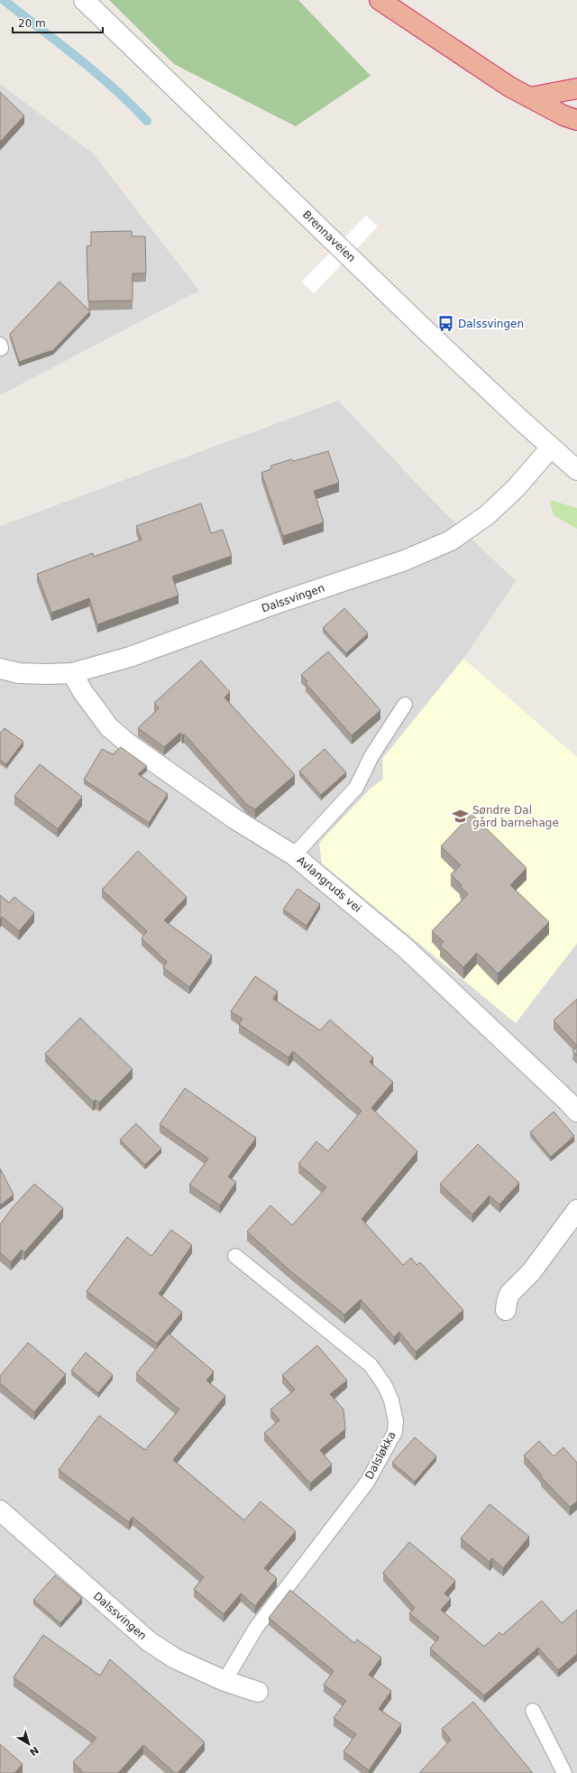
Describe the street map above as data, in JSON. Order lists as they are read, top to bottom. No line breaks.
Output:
{"streets":{"street":["Brennaveien","Dalssvingen","Avlangruds vei"],"lane":["Dalsløkka"]},"crossings":[["Brennaveien","Dalssvingen"],["Dalssvingen","Avlangruds vei"],["Dalssvingen","Dalsløkka"]],"places":{"bus stop":["Dalssvingen"],"school or university":["Søndre Dal gård barnehage"]},"scale_bar":"20 m","north":"bottom right"}
